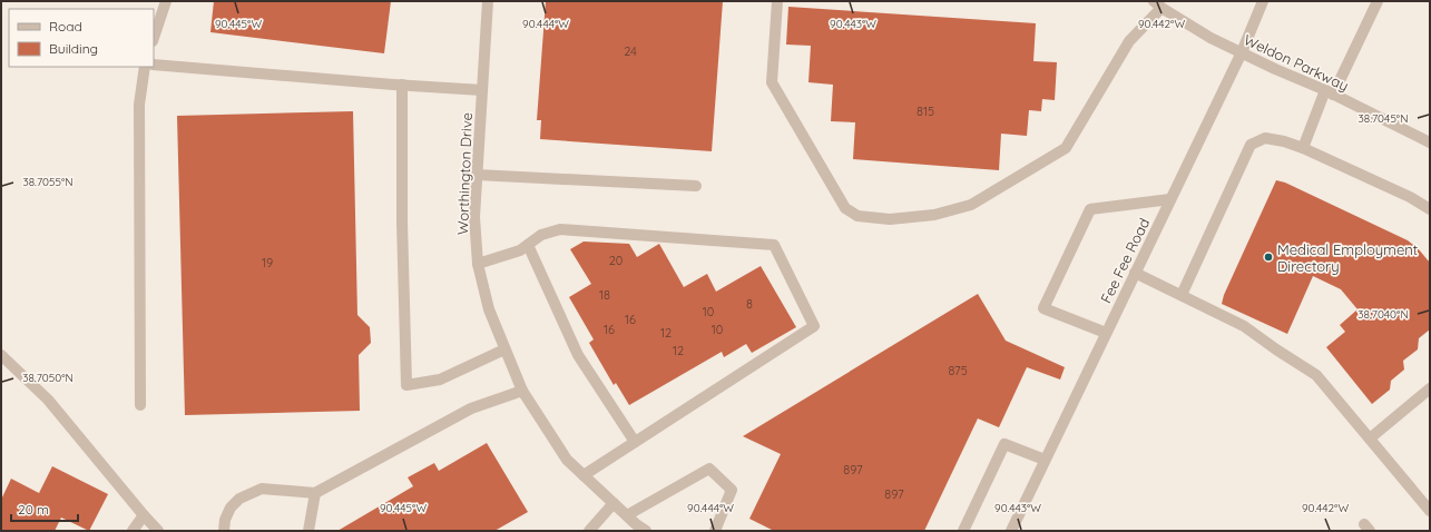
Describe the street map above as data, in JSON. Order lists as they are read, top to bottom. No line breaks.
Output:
{"streets":{"street":["Weldon Parkway","Worthington Drive","Fee Fee Road"]},"crossings":[["Weldon Parkway","Fee Fee Road"]],"places":["Medical Employment Directory"],"house_numbers":["24","815","20","19","18","8","10","16","16","10","12","12","875","897","897"],"legend":["Road","Building"],"scale_bar":"20 m","coordinates":["90.445°W","90.444°W","90.443°W","90.442°W","38.7045°N","38.7055°N","38.7040°N","38.7050°N"]}
